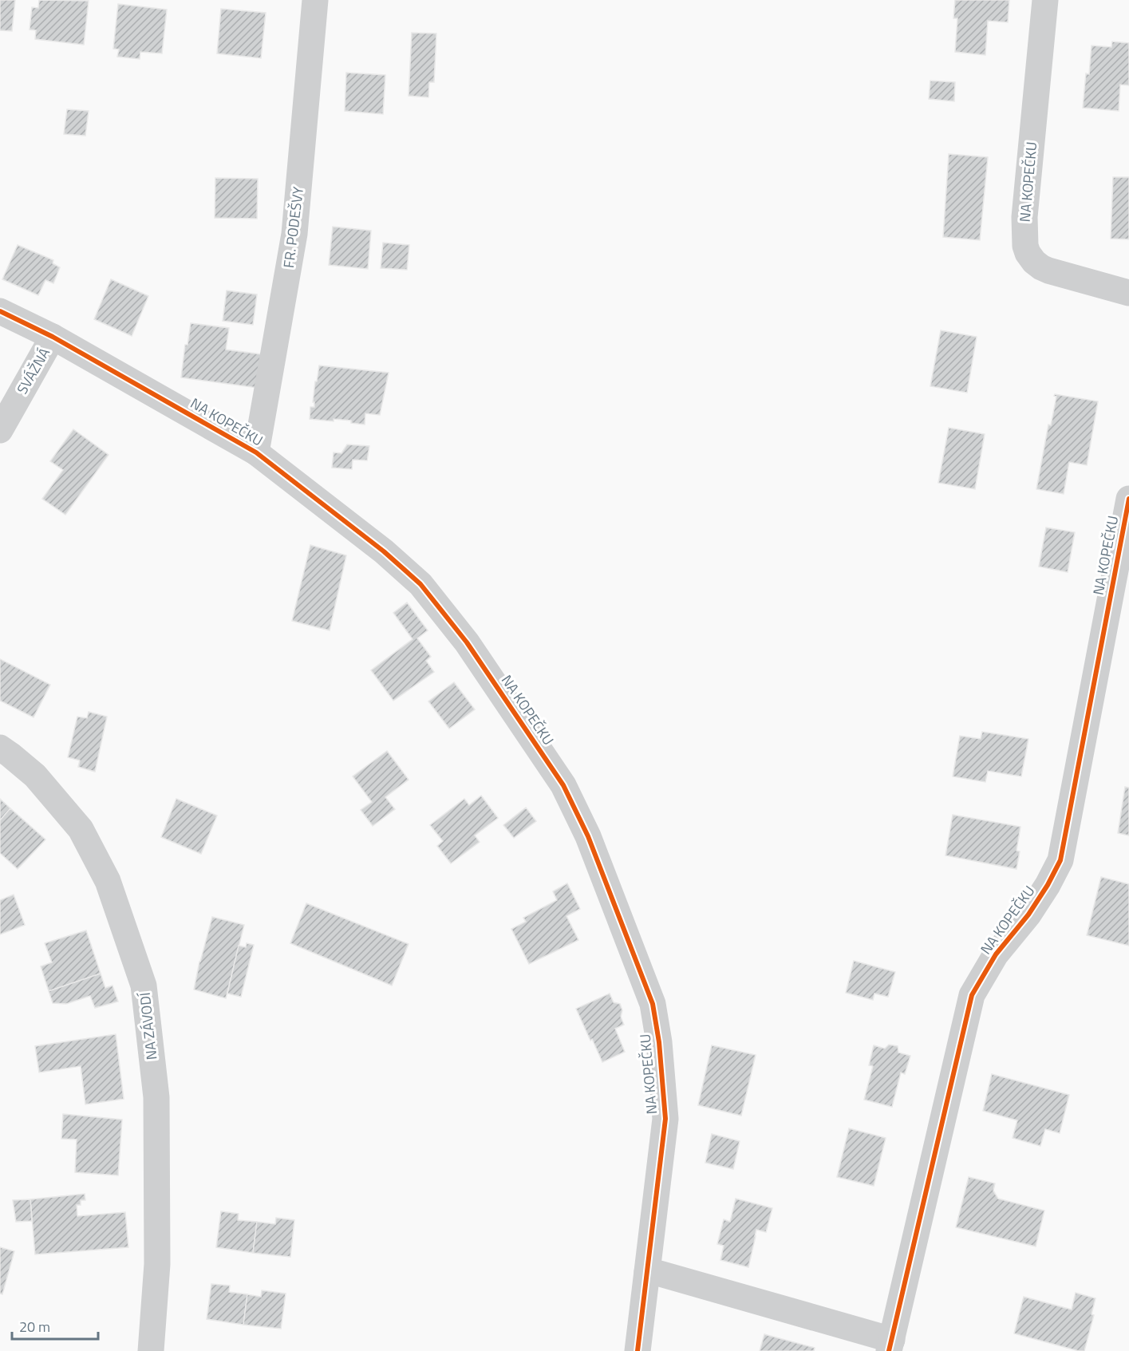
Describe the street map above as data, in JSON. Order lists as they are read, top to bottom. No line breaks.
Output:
{"streets":{"street":["NA KOPEČKU","FR. PODEŠVY","SVÁŽNÁ","NA ZÁVODÍ"]},"crossings":[["NA KOPEČKU","FR. PODEŠVY"],["NA KOPEČKU","SVÁŽNÁ"]],"scale_bar":"20 m"}
